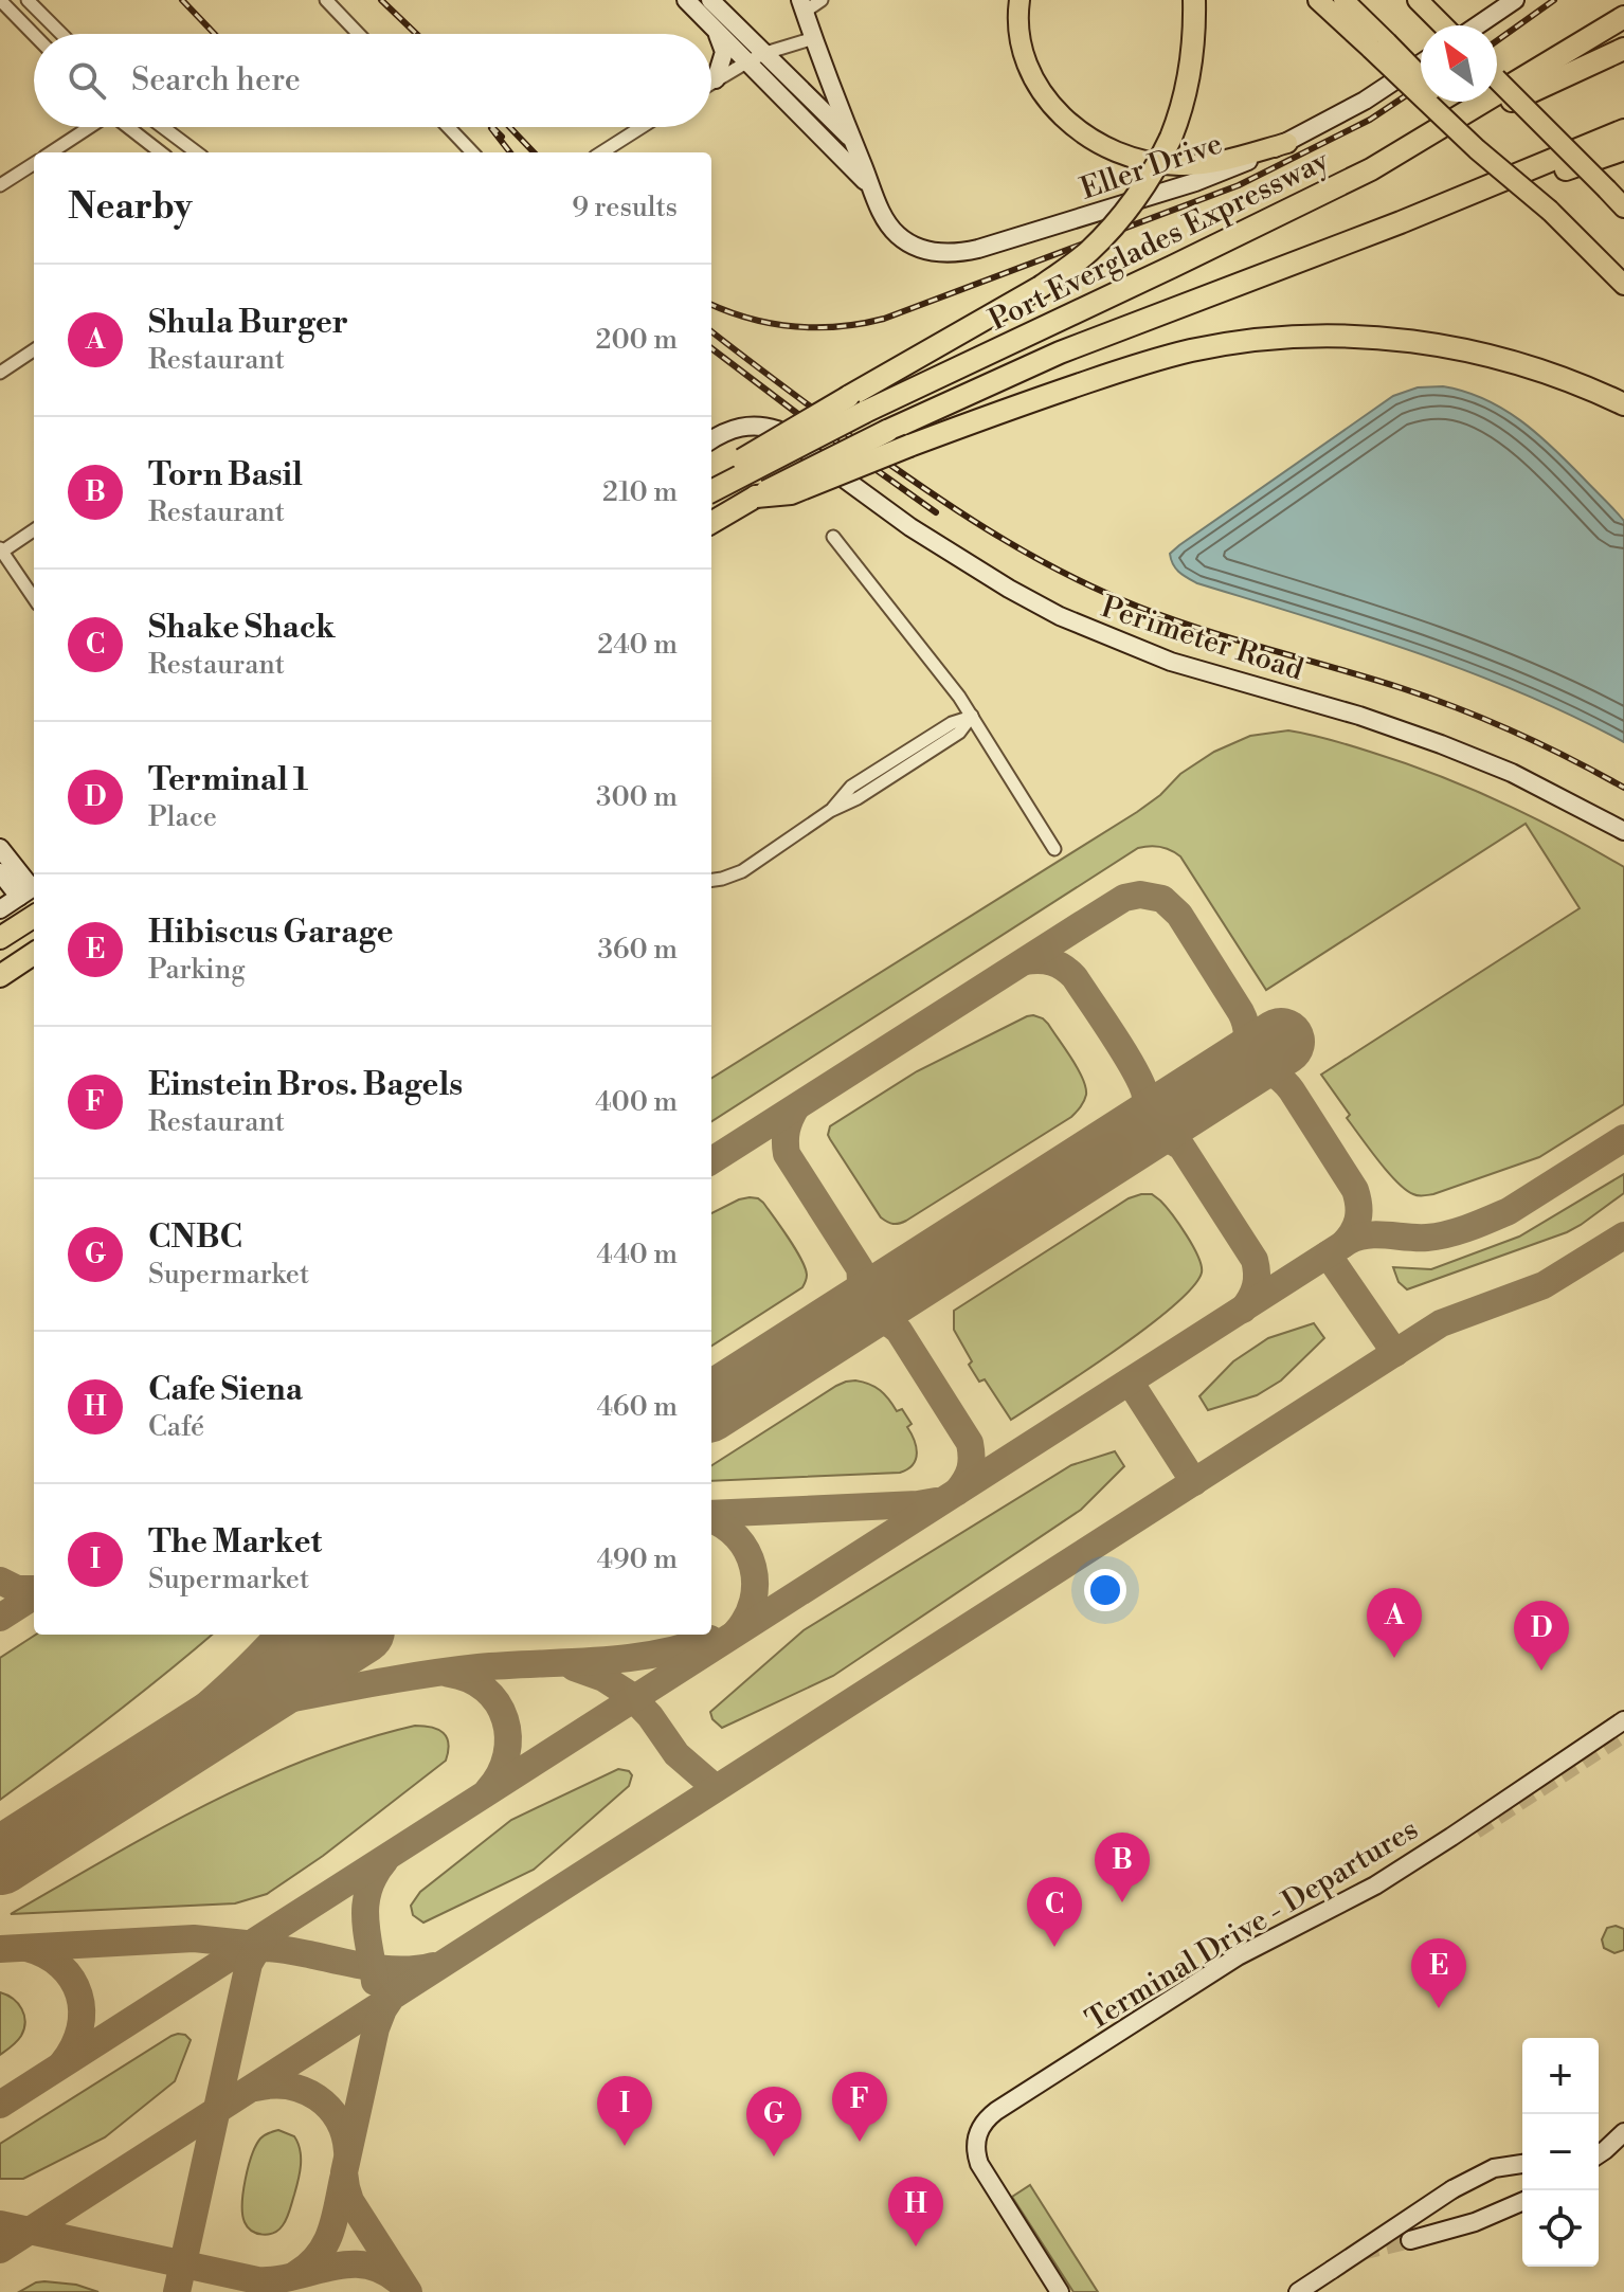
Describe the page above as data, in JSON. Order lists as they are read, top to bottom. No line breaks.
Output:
{"streets":{"highway":["Port Everglades Expressway"],"street":["Eller Drive","Perimeter Road","Terminal Drive - Departures"]},"north":"top left","page":{"search":"Search here","heading":["Nearby","9 results"],"list":[{"mark":"A","name":"Shula Burger","note":"Restaurant","value":"200 m"},{"mark":"B","name":"Torn Basil","note":"Restaurant","value":"210 m"},{"mark":"C","name":"Shake Shack","note":"Restaurant","value":"240 m"},{"mark":"D","name":"Terminal 1","note":"Place","value":"300 m"},{"mark":"E","name":"Hibiscus Garage","note":"Parking","value":"360 m"},{"mark":"F","name":"Einstein Bros. Bagels","note":"Restaurant","value":"400 m"},{"mark":"G","name":"CNBC","note":"Supermarket","value":"440 m"},{"mark":"H","name":"Cafe Siena","note":"Café","value":"460 m"},{"mark":"I","name":"The Market","note":"Supermarket","value":"490 m"}],"pins":["A","D","B","C","E","F","I","G","H"],"map_buttons":["+","−"]}}
